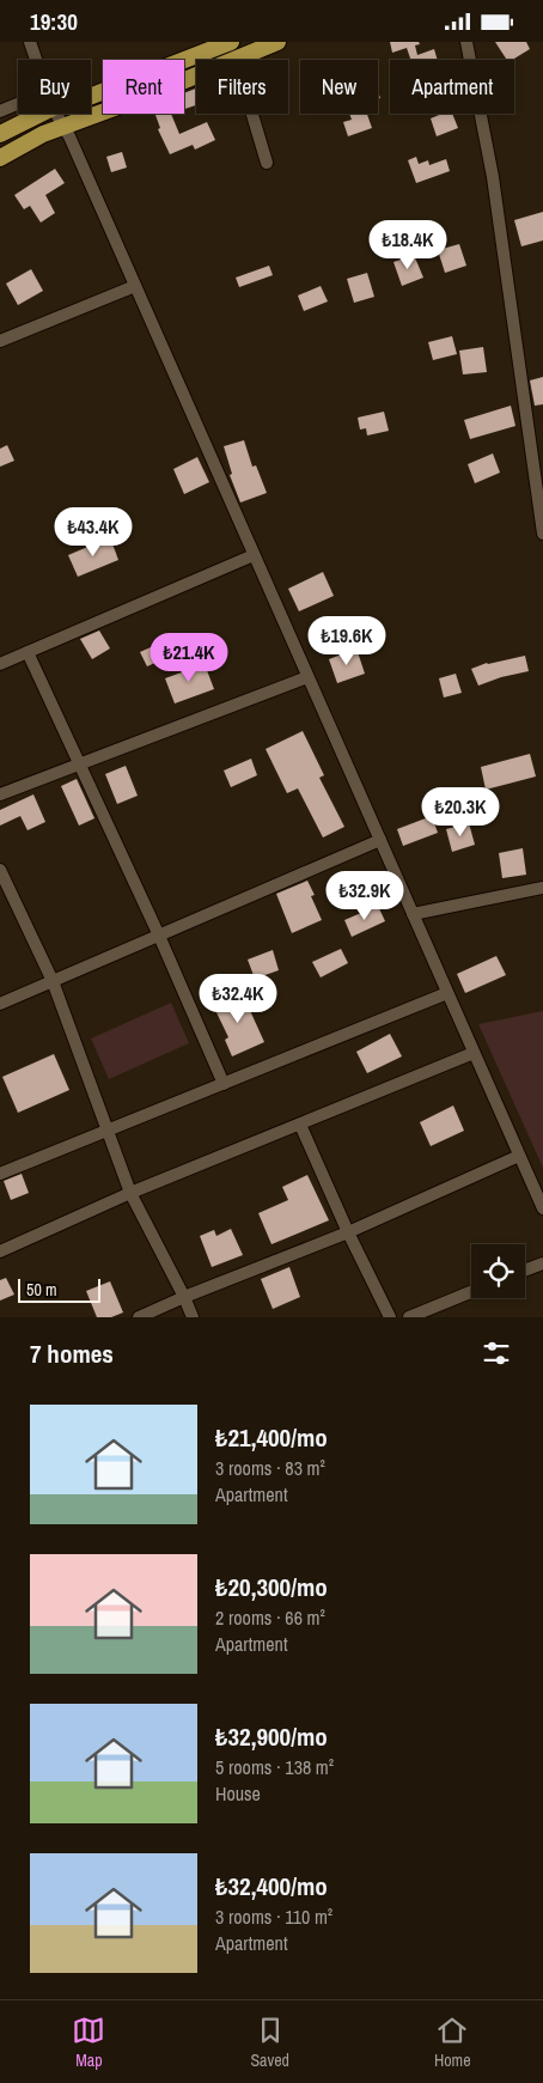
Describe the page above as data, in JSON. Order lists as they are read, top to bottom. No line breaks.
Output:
{"scale_bar":"50 m","page":{"status":"19:30","chip":["Buy","Rent","Filters","New","Apartment"],"price":["₺18.4K","₺43.4K","₺19.6K","₺21.4K","₺20.3K","₺32.9K","₺32.4K"],"scale":"50 m","heading":"7 homes","list":[{"name":"₺21,400/mo","note":"3 rooms · 83 m² · Apartment"},{"name":"₺20,300/mo","note":"2 rooms · 66 m² · Apartment"},{"name":"₺32,900/mo","note":"5 rooms · 138 m² · House"},{"name":"₺32,400/mo","note":"3 rooms · 110 m² · Apartment"}],"tabs":["Map","Saved","Home"]}}
